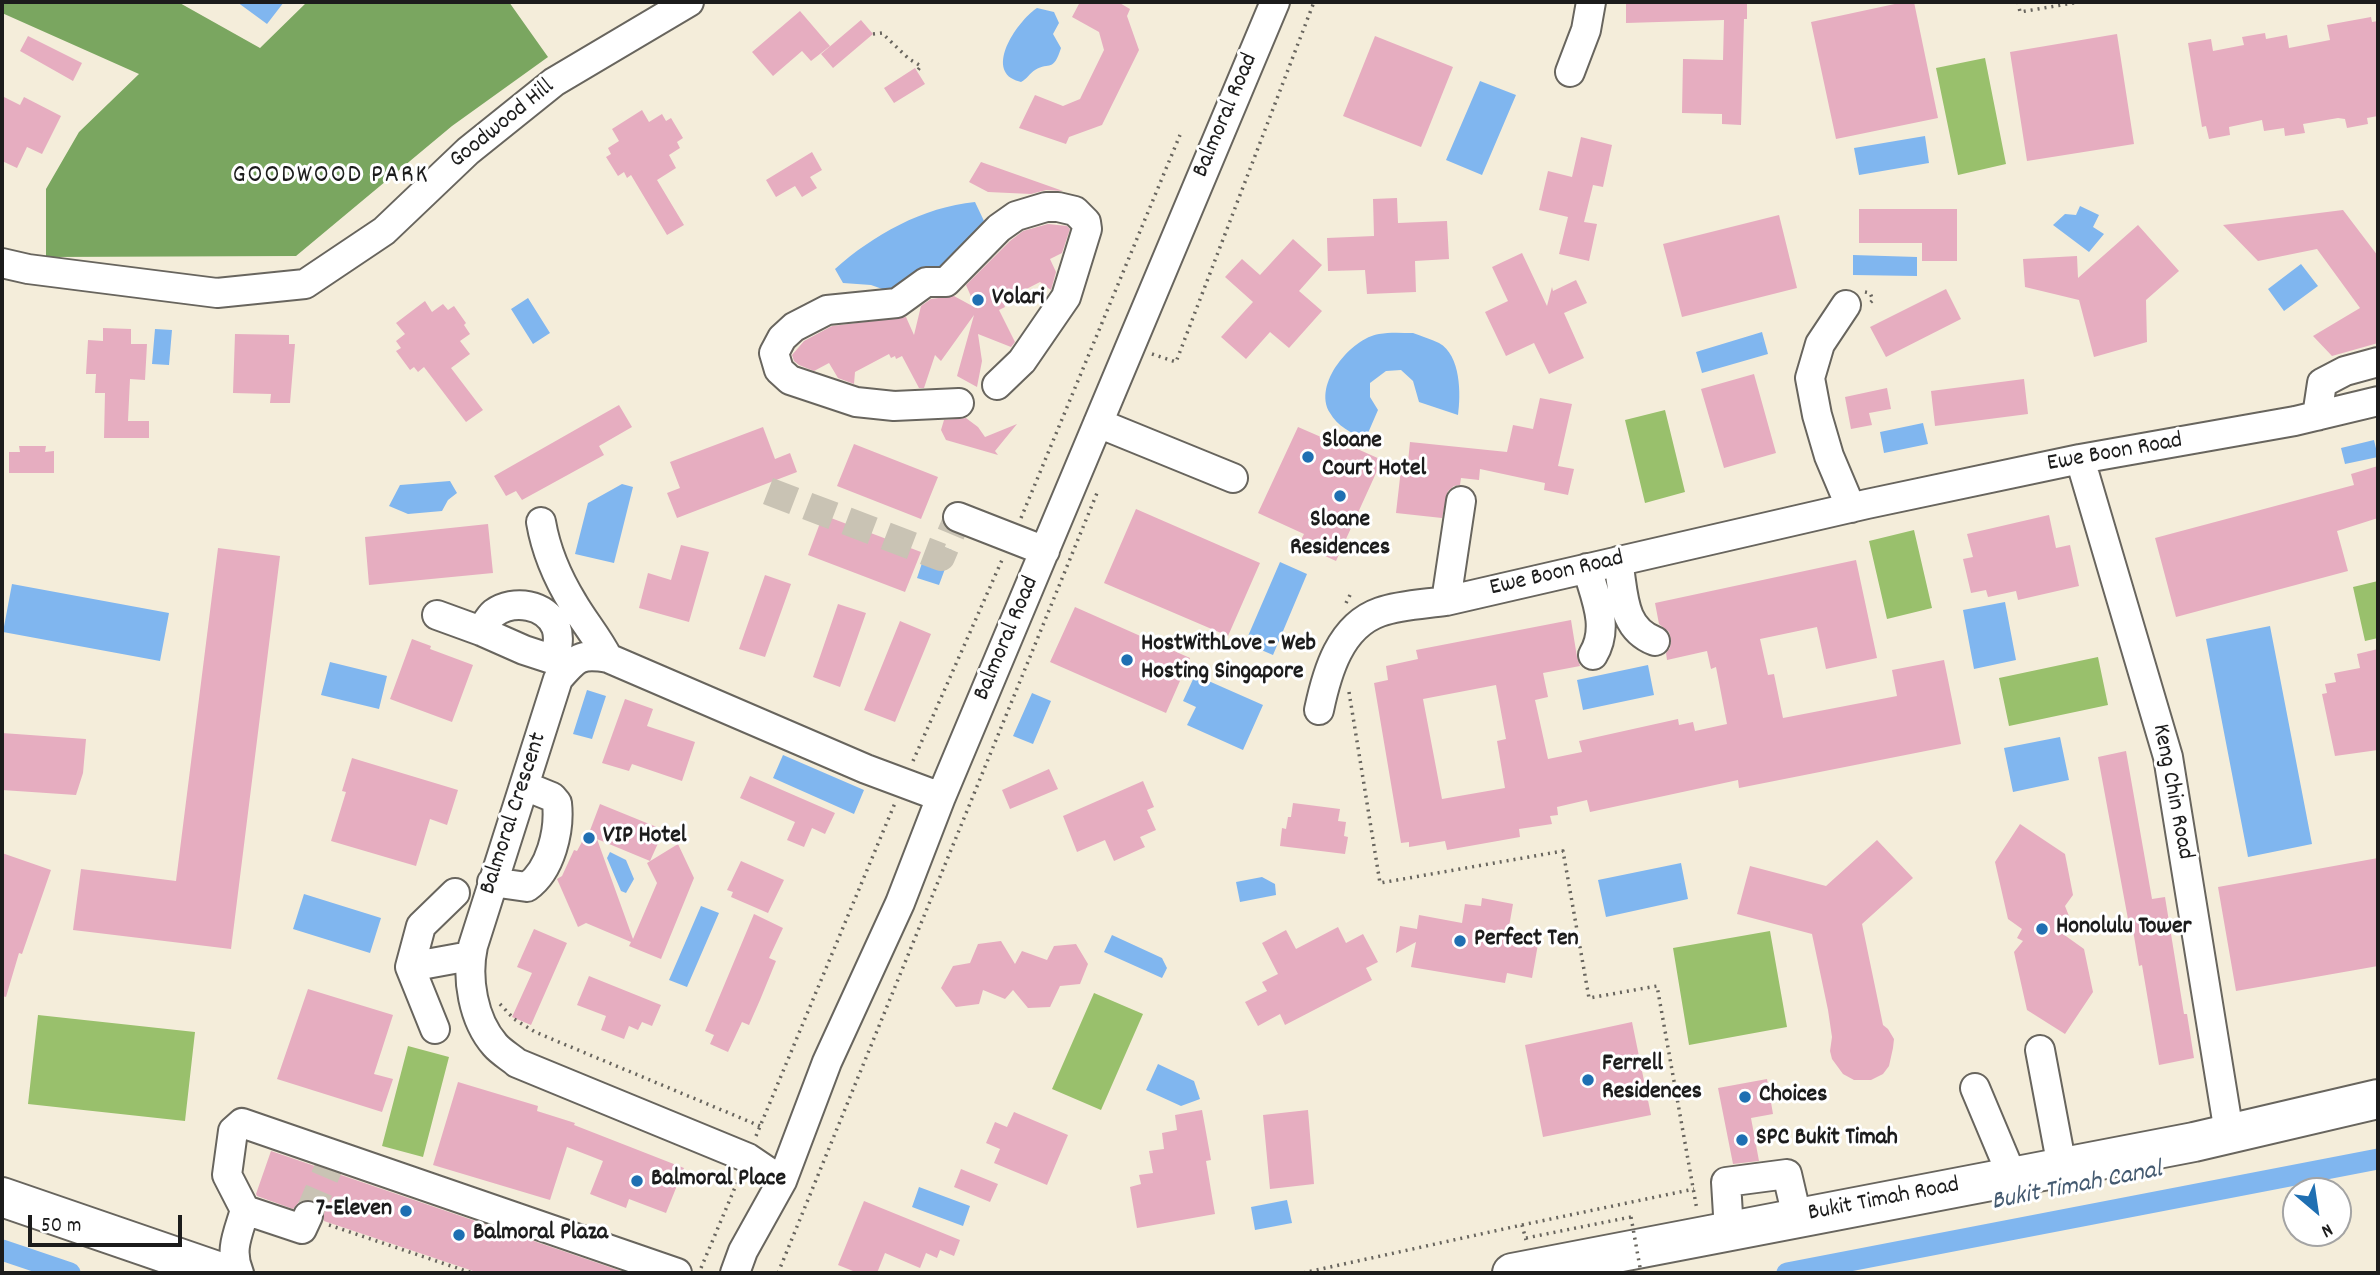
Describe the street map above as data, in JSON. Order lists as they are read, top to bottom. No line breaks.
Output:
{"streets":{"highway":["Bukit Timah Road"],"street":["Balmoral Road","Goodwood Hill","Ewe Boon Road","Keng Chin Road","Balmoral Crescent"]},"crossings":[["Balmoral Road","Balmoral Crescent"],["Ewe Boon Road","Keng Chin Road"],["Keng Chin Road","Bukit Timah Road"]],"districts":["GOODWOOD PARK"],"water":["Bukit Timah Canal"],"places":["Volari","Sloane Court Hotel","Sloane Residences","HostWithLove - Web Hosting Singapore","VIP Hotel","Honolulu Tower","Perfect Ten","Ferrell Residences","Choices","SPC Bukit Timah","Balmoral Place","7-Eleven","Balmoral Plaza"],"scale_bar":"50 m","north":"bottom right"}
